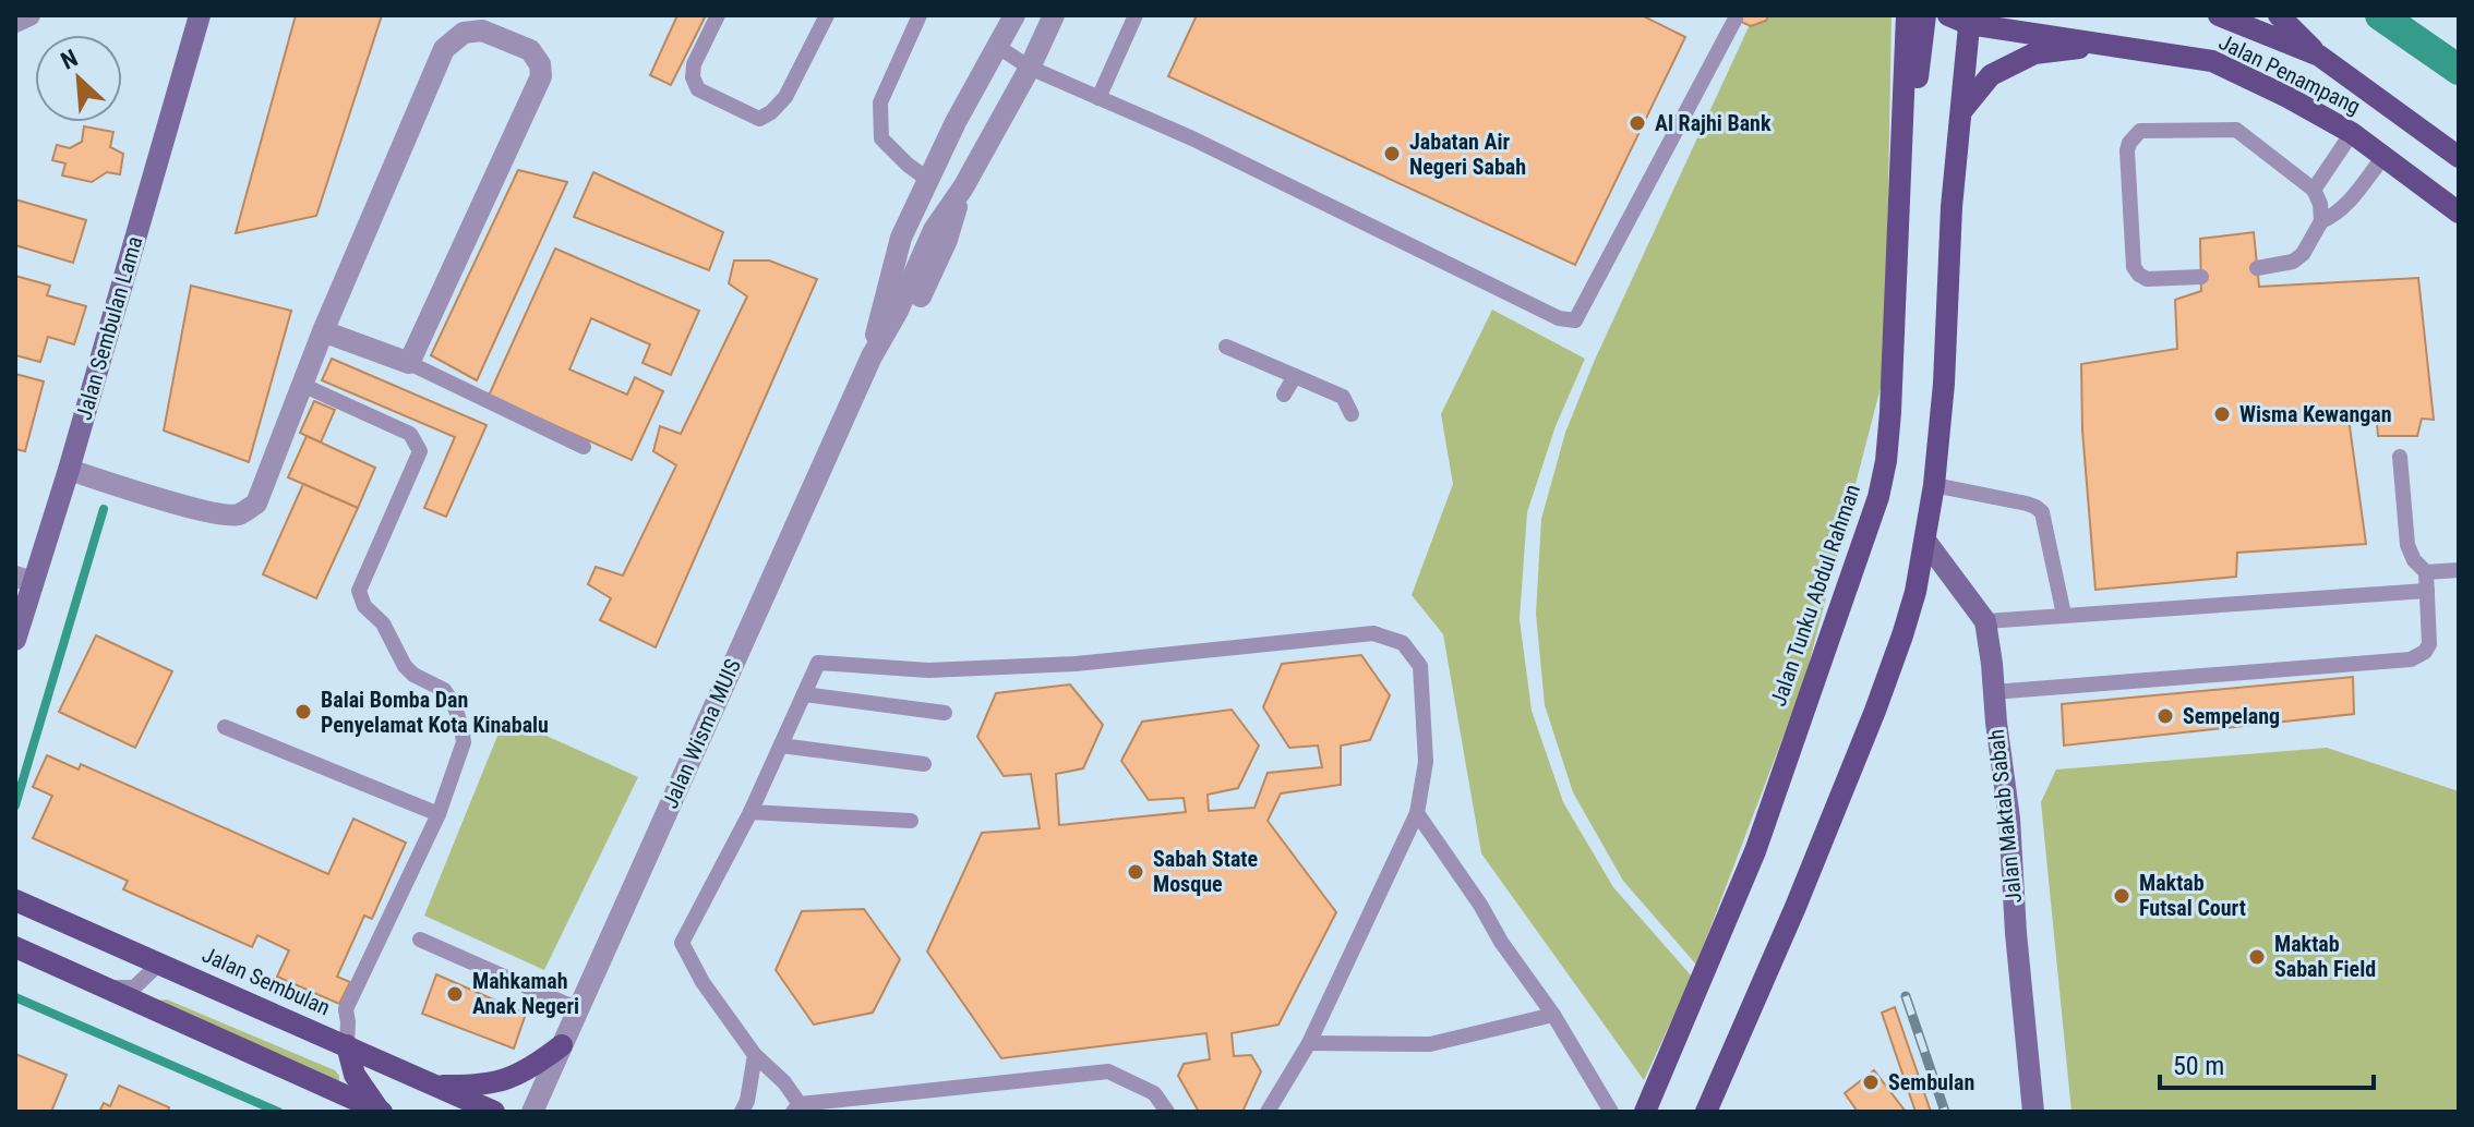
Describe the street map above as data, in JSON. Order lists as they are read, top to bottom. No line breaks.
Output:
{"streets":{"main road":["Jalan Penampang","Jalan Tunku Abdul Rahman","Jalan Sembulan"],"street":["Jalan Sembulan Lama","Jalan Wisma MUIS","Jalan Maktab Sabah"]},"places":["Al Rajhi Bank","Jabatan Air Negeri Sabah","Wisma Kewangan","Balai Bomba Dan Penyelamat Kota Kinabalu","Sempelang","Sabah State Mosque","Maktab Futsal Court","Maktab Sabah Field","Mahkamah Anak Negeri","Sembulan"],"scale_bar":"50 m","north":"top left"}
